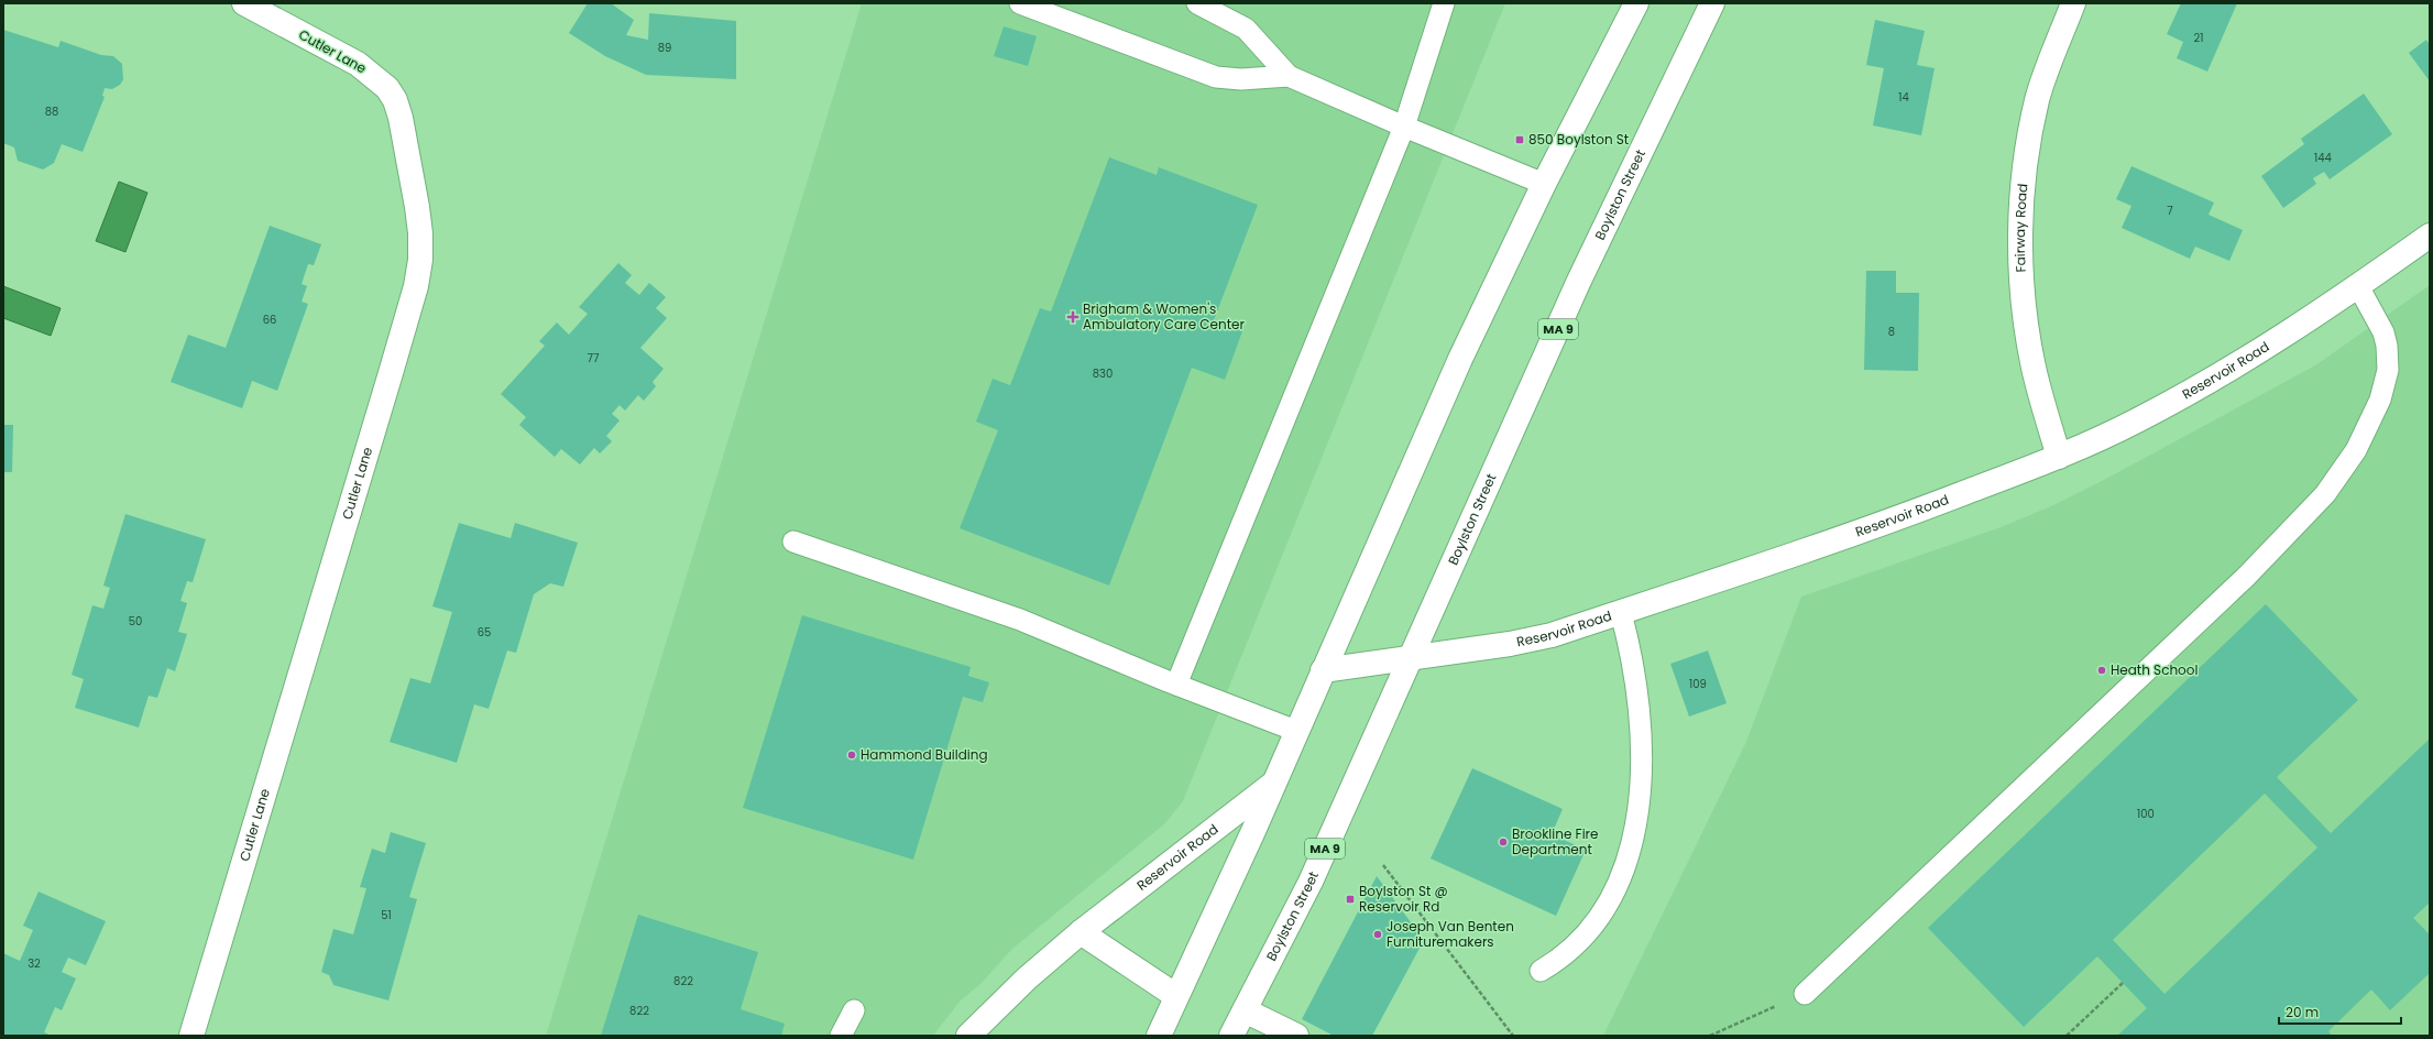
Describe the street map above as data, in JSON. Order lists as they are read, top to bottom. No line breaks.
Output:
{"streets":{"main road":["Cutler Lane","Boylston Street","Fairway Road","MA 9","Reservoir Road"]},"crossings":[["Boylston Street","Reservoir Road"],["Fairway Road","Reservoir Road"]],"places":{"transit":["850 Boylston St","Boylston St @ Reservoir Rd"],"health":["Brigham & Women's Ambulatory Care Center"],"other":["Heath School","Hammond Building","Brookline Fire Department","Joseph Van Benten Furnituremakers"]},"house_numbers":["21","89","14","88","144","7","66","8","77","830","50","65","109","100","51","32","822","822"],"scale_bar":"20 m"}
